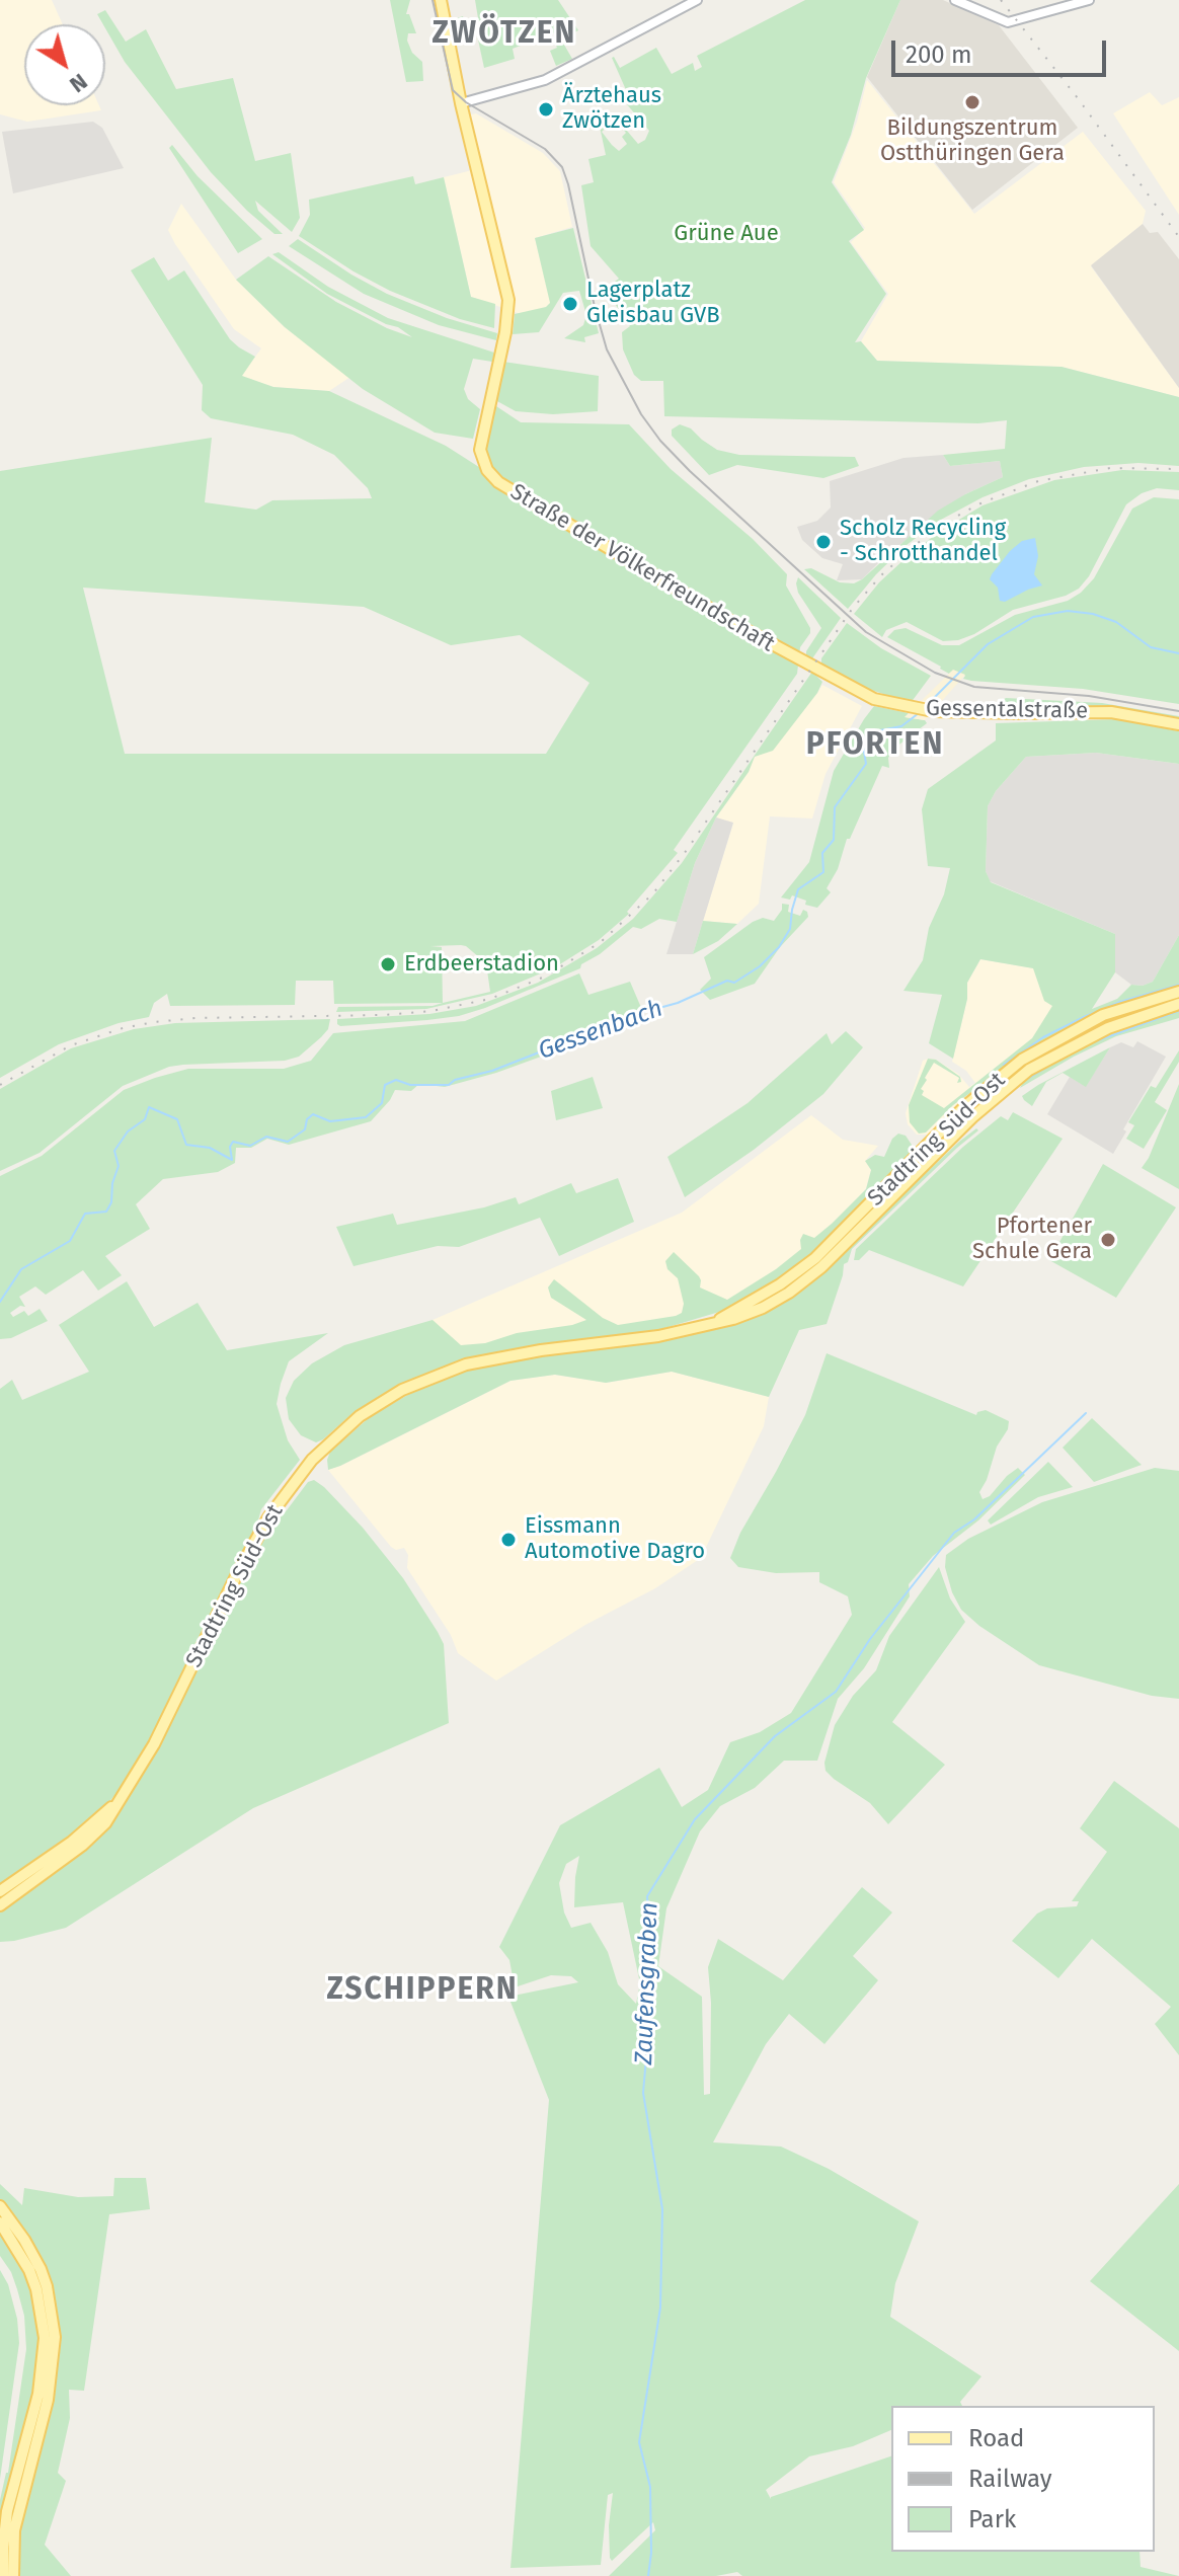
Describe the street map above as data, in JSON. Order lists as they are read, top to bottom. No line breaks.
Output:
{"streets":{"main road":["Straße der Völkerfreundschaft","Gessentalstraße","Stadtring Süd-Ost"]},"crossings":[["Straße der Völkerfreundschaft","Gessentalstraße"]],"districts":["ZWÖTZEN","PFORTEN","ZSCHIPPERN"],"water":["Gessenbach","Zaufensgraben"],"parks":["Grüne Aue"],"places":["Bildungszentrum Ostthüringen Gera","Ärztehaus Zwötzen","Lagerplatz Gleisbau GVB","Scholz Recycling - Schrotthandel","Erdbeerstadion","Pfortener Schule Gera","Eissmann Automotive Dagro"],"legend":["Road","Railway","Park"],"scale_bar":"200 m","north":"bottom right"}
